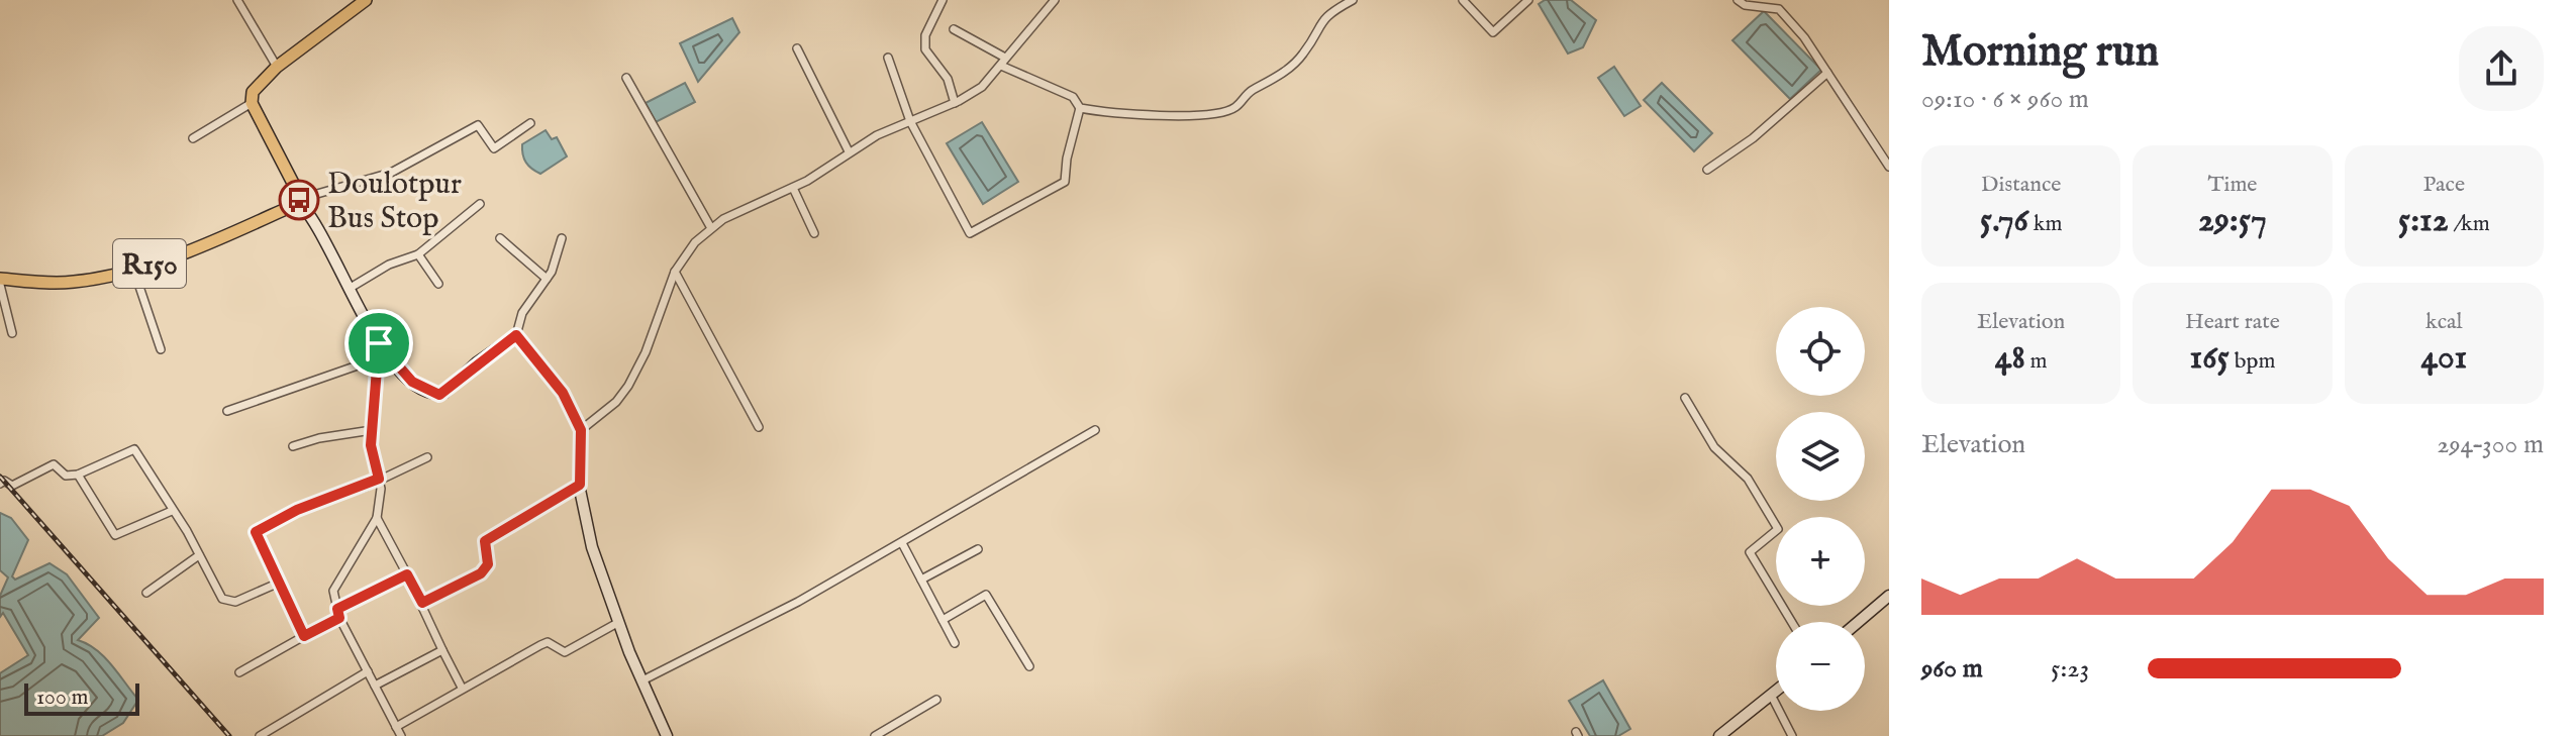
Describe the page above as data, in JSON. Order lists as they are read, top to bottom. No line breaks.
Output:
{"streets":{"main road":["R150"]},"places":{"bus stop":["Doulotpur Bus Stop"]},"scale_bar":"100 m","page":{"heading":["Morning run","09:10 · 6 × 960 m"],"stats":[["Distance","5.76 km"],["Time","29:57"],["Pace","5:12 /km"],["Elevation","48 m"],["Heart rate","165 bpm"],["kcal","401"]],"map_buttons":["+","−"],"chart":["Elevation","294–300 m"],"list":[{"name":"960 m","note":"5:23"}],"scale":"100 m"}}
